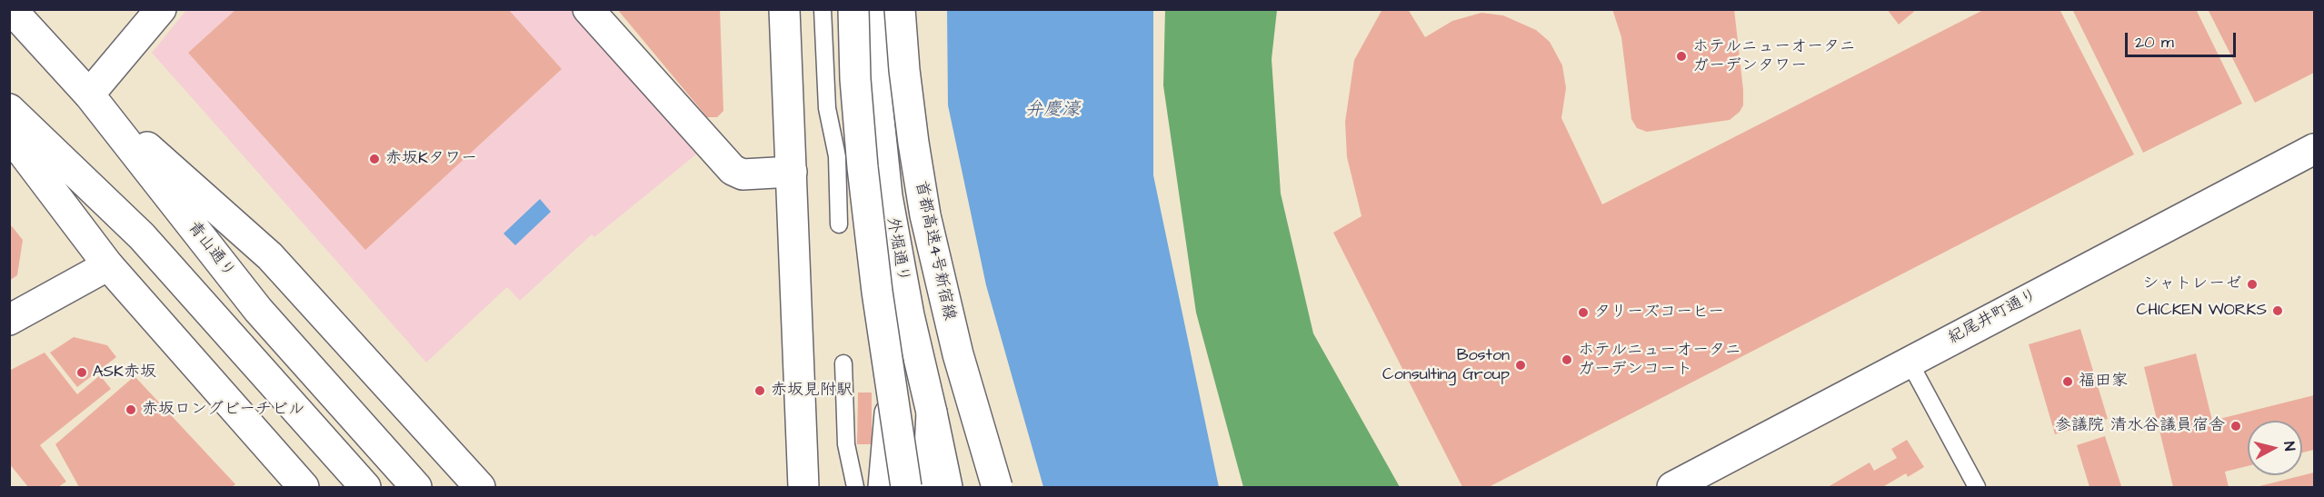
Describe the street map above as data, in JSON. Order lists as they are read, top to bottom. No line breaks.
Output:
{"streets":{"main road":["青山通り","外堀通り","首都高速4号新宿線","紀尾井町通り"]},"water":["弁慶濠"],"places":["ホテルニューオータニ ガーデンタワー","赤坂Kタワー","シャトレーゼ","CHICKEN WORKS","タリーズコーヒー","ホテルニューオータニ ガーデンコート","Boston Consulting Group","ASK赤坂","福田家","赤坂見附駅","赤坂ロングビーチビル","参議院 清水谷議員宿舎"],"scale_bar":"20 m","north":"right"}
